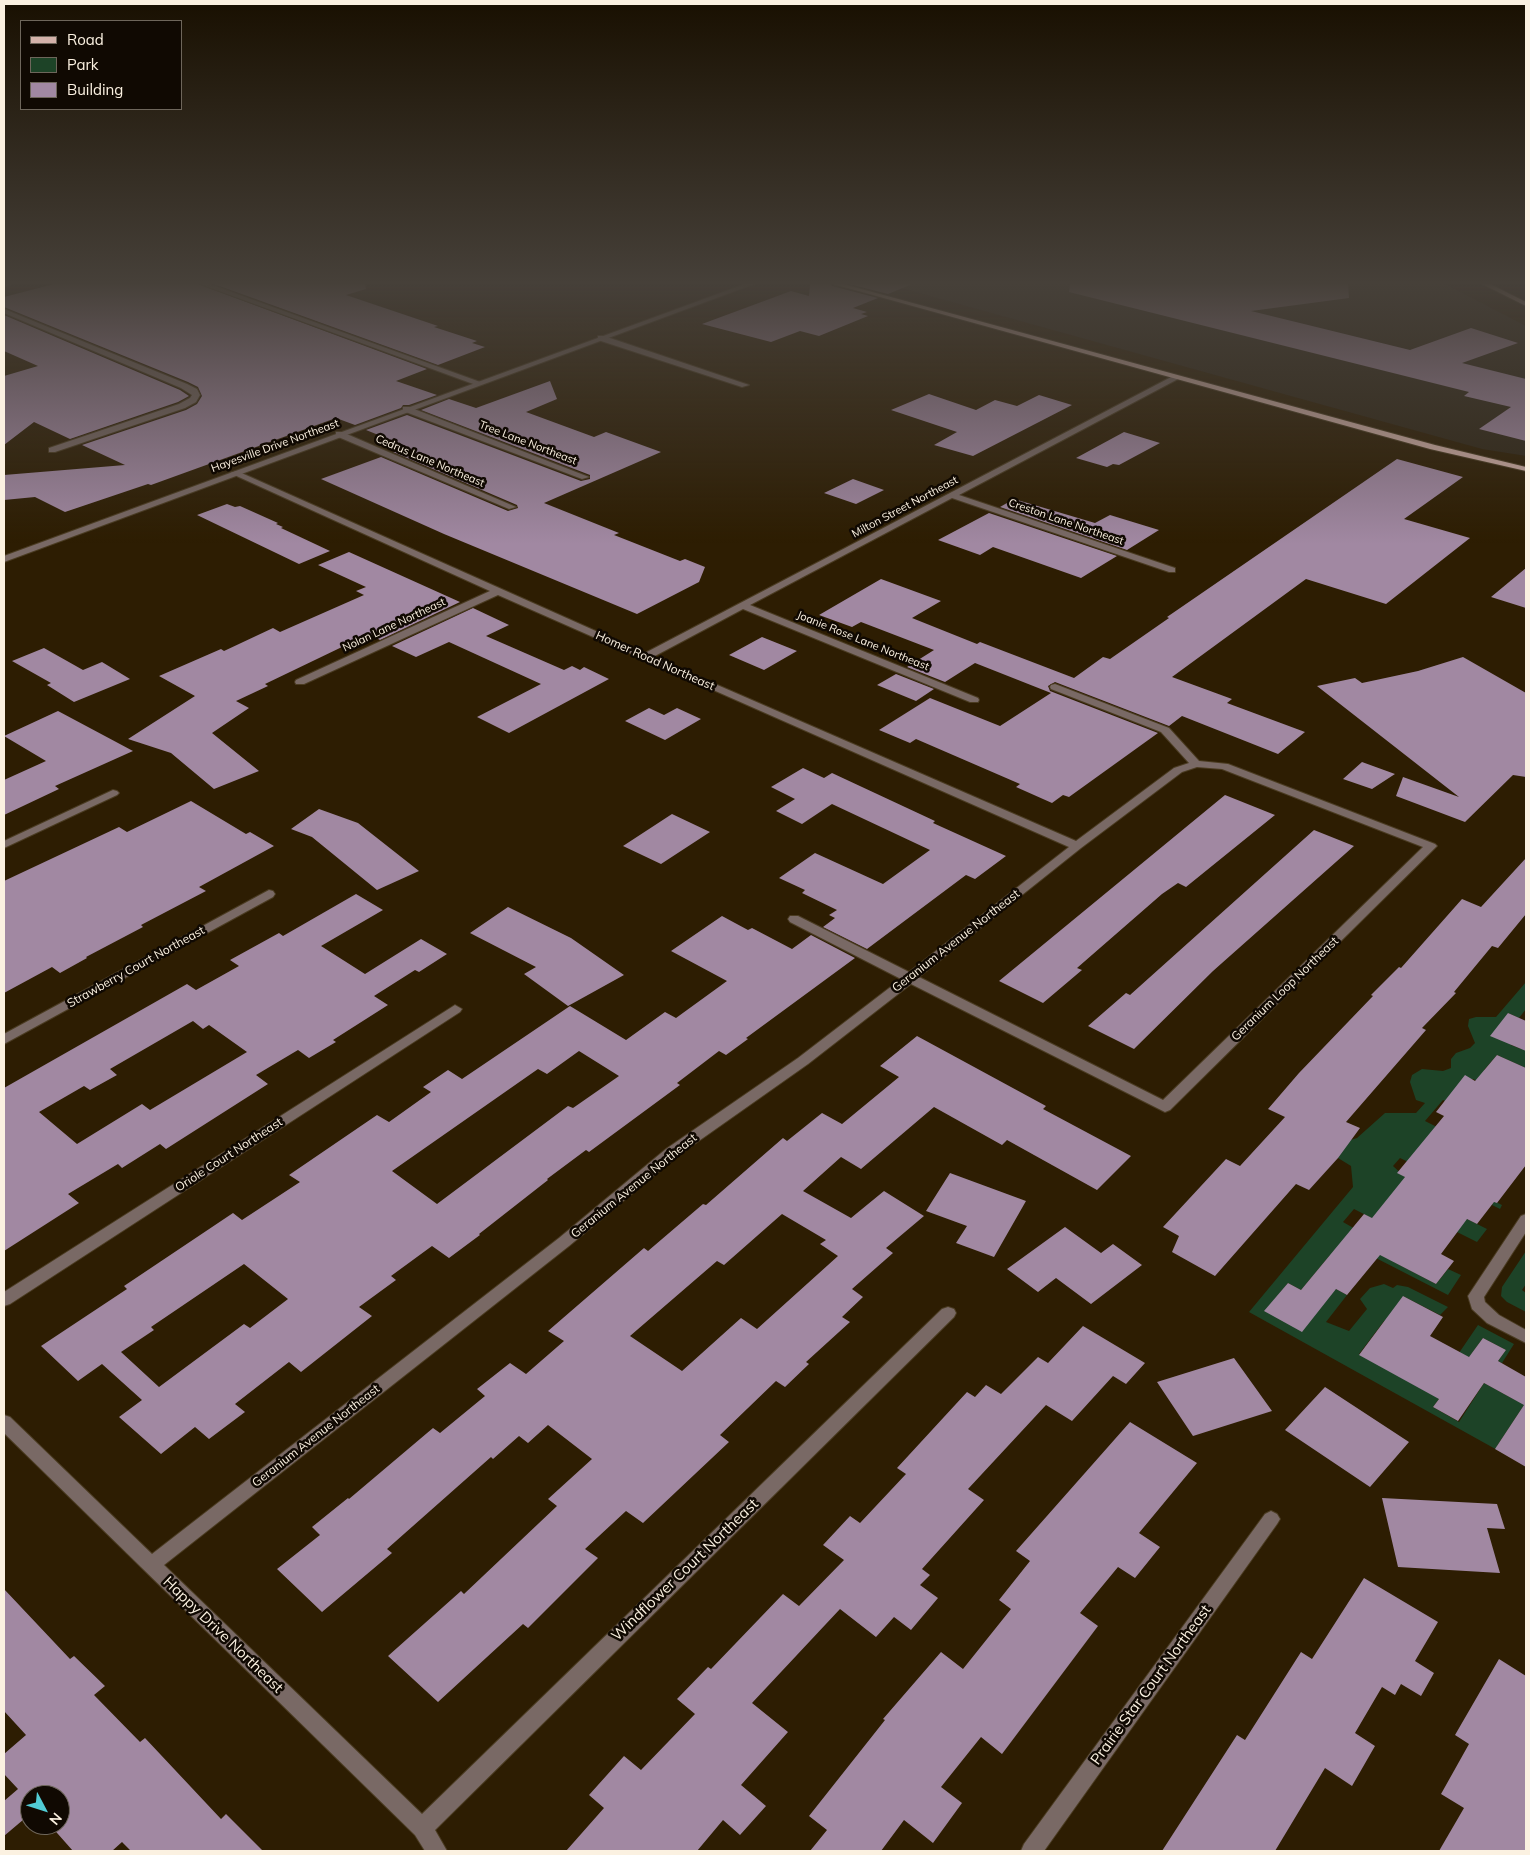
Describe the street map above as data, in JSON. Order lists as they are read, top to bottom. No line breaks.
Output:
{"streets":{"street":["Tree Lane Northeast","Hayesville Drive Northeast","Cedrus Lane Northeast","Milton Street Northeast","Creston Lane Northeast","Nolan Lane Northeast","Joanie Rose Lane Northeast","Homer Road Northeast","Geranium Avenue Northeast","Strawberry Court Northeast","Geranium Loop Northeast","Oriole Court Northeast","Windflower Court Northeast","Happy Drive Northeast","Prairie Star Court Northeast"]},"crossings":[["Tree Lane Northeast","Hayesville Drive Northeast"],["Hayesville Drive Northeast","Cedrus Lane Northeast"],["Hayesville Drive Northeast","Homer Road Northeast"],["Milton Street Northeast","Creston Lane Northeast"],["Milton Street Northeast","Joanie Rose Lane Northeast"],["Milton Street Northeast","Homer Road Northeast"],["Nolan Lane Northeast","Homer Road Northeast"],["Homer Road Northeast","Geranium Avenue Northeast"],["Geranium Avenue Northeast","Geranium Loop Northeast"],["Geranium Avenue Northeast","Happy Drive Northeast"],["Windflower Court Northeast","Happy Drive Northeast"]],"legend":["Road","Park","Building"],"north":"bottom right"}
